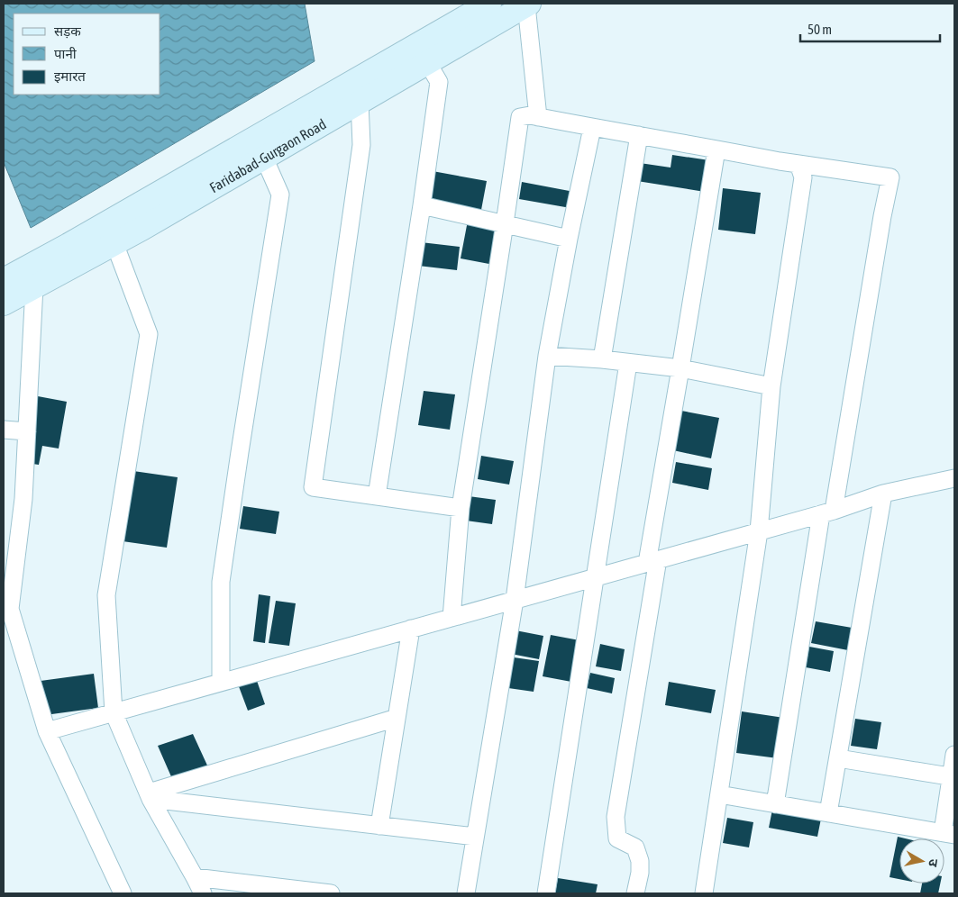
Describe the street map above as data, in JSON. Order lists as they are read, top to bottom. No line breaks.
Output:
{"streets":{"main road":["Faridabad-Gurgaon Road"]},"legend":["सड़क","पानी","इमारत"],"scale_bar":"50 m","north":"right"}
